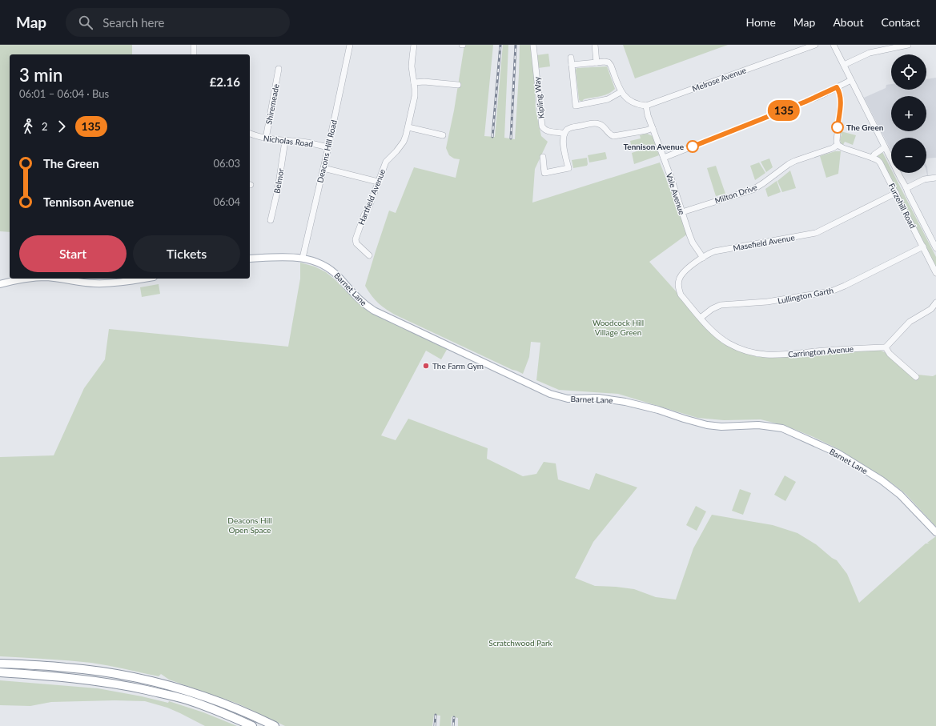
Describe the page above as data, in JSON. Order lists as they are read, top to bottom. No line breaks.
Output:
{"streets":{"main road":["Barnet Lane"],"street":["Melrose Avenue","Kipling Way","Shiremeade","Nicholas Road","Deacons Hill Road","Belmor","Vale Avenue","Milton Drive","Hartfield Avenue","Furzehill Road","Masefield Avenue","Lullington Garth","Carrington Avenue"]},"crossings":[["Shiremeade","Nicholas Road"],["Nicholas Road","Deacons Hill Road"],["Nicholas Road","Belmor"],["Deacons Hill Road","Barnet Lane"],["Vale Avenue","Milton Drive"],["Vale Avenue","Masefield Avenue"],["Furzehill Road","Masefield Avenue"],["Furzehill Road","Lullington Garth"],["Masefield Avenue","Lullington Garth"],["Masefield Avenue","Carrington Avenue"],["Lullington Garth","Carrington Avenue"]],"parks":["Woodcock Hill Village Green","Deacons Hill Open Space","Scratchwood Park"],"places":["The Green","Tennison Avenue","The Farm Gym"],"lines":["bus line 135"],"page":{"header":"Map","search":"Search here","nav":["Home","Map","About","Contact"],"on_map":"135","map_buttons":["+","−"],"heading":["3 min","06:01 – 06:04 · Bus","£2.16"],"legs":["2","135"],"list":[{"name":"The Green","value":"06:03"},{"name":"Tennison Avenue","value":"06:04"}],"buttons":["Start","Tickets"]}}
